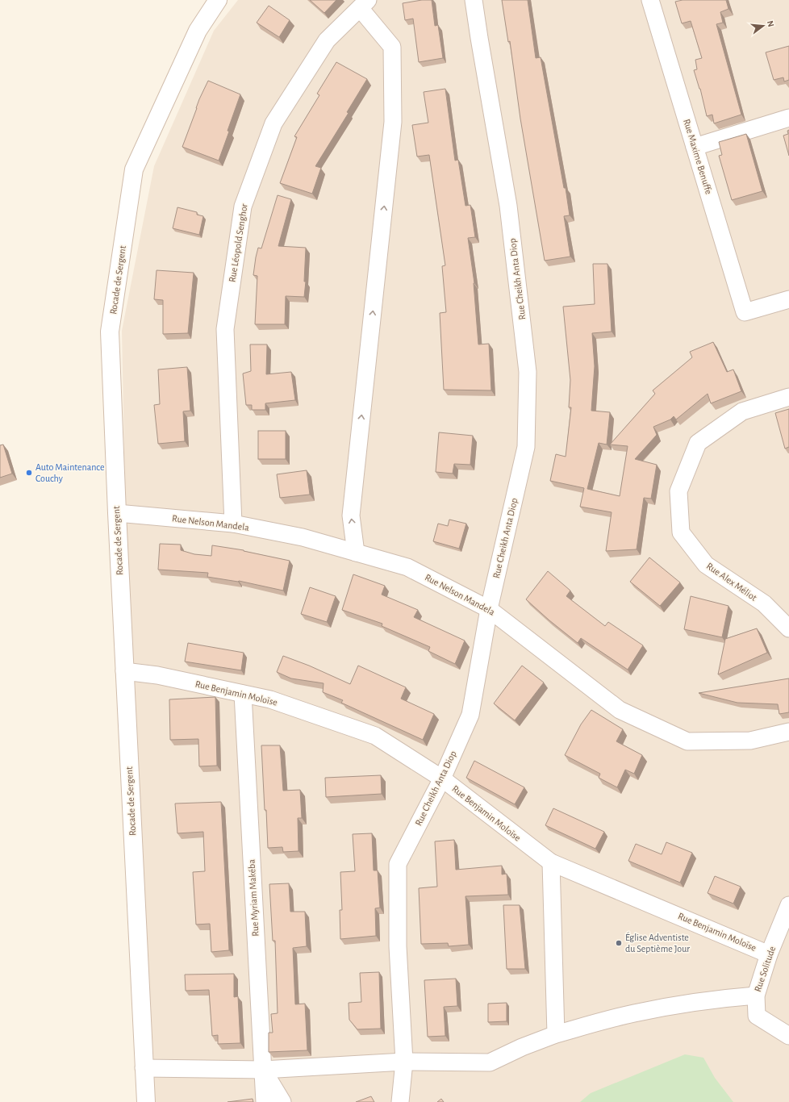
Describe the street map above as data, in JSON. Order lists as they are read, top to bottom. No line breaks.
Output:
{"streets":{"main road":["Rocade de Sergent"],"street":["Rue Maxime Benuffe","Rue Léopold Senghor","Rue Cheikh Anta Diop","Rue Nelson Mandela","Rue Alex Méliot","Rue Benjamin Moloïse","Rue Myriam Makéba","Rue Solitude"]},"crossings":[["Rue Léopold Senghor","Rue Nelson Mandela"],["Rue Cheikh Anta Diop","Rue Nelson Mandela"],["Rue Cheikh Anta Diop","Rue Benjamin Moloïse"],["Rocade de Sergent","Rue Nelson Mandela"],["Rocade de Sergent","Rue Benjamin Moloïse"],["Rue Benjamin Moloïse","Rue Myriam Makéba"],["Rue Benjamin Moloïse","Rue Solitude"]],"places":["Auto Maintenance Couchy","Église Adventiste du Septième Jour"],"north":"right"}
